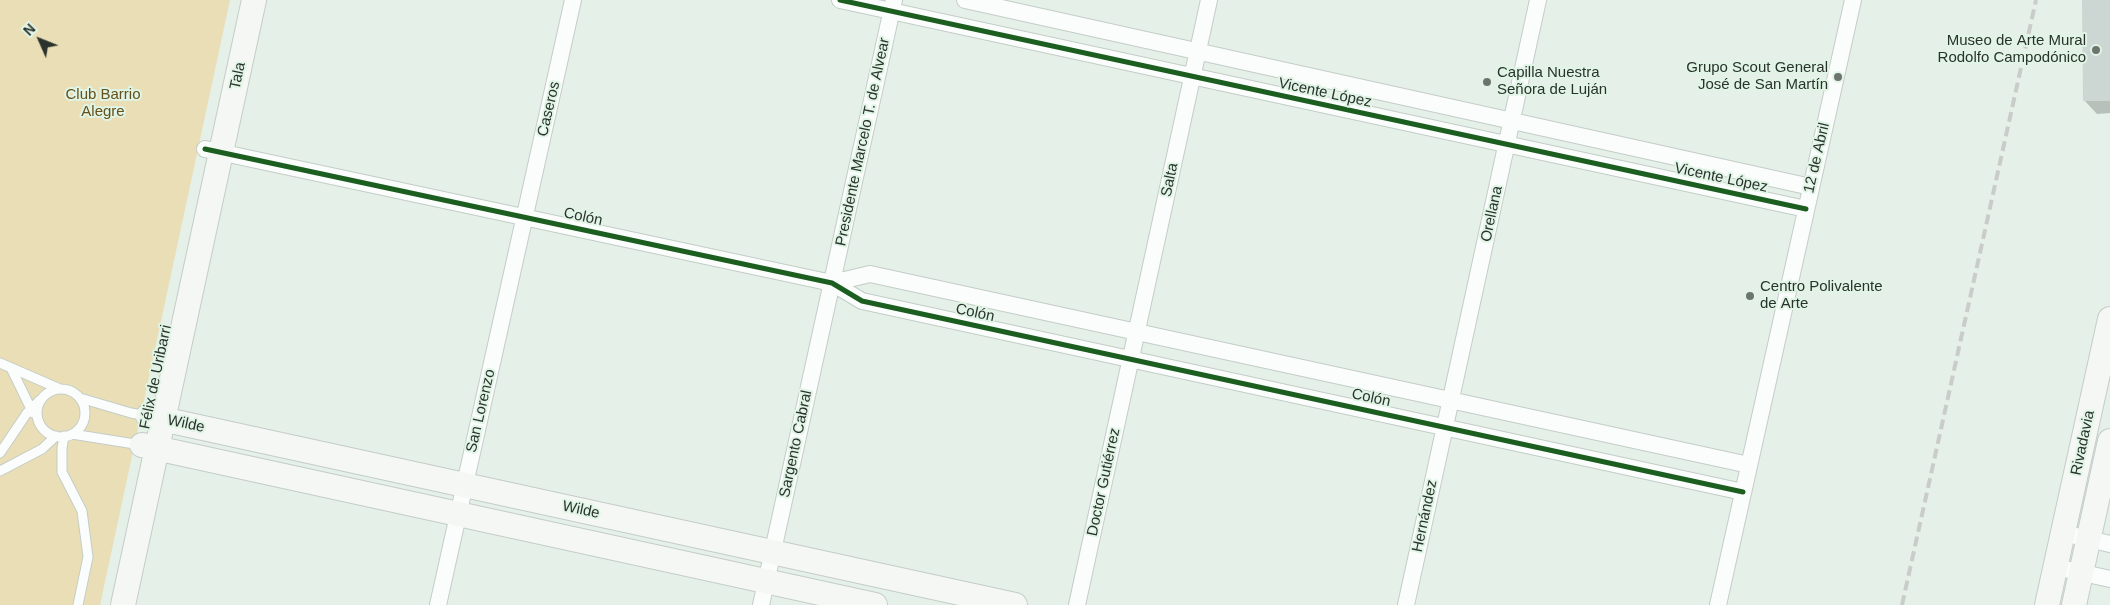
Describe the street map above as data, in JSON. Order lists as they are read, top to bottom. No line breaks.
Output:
{"streets":{"street":["Tala","Vicente López","Caseros","Presidente Marcelo T. de Alvear","12 de Abril","Salta","Orellana","Colón","Félix de Uribarri","San Lorenzo","Wilde","Rivadavia","Sargento Cabral","Doctor Gutiérrez","Hernández"]},"crossings":[["Tala","Colón"],["Tala","Félix de Uribarri"],["Vicente López","Presidente Marcelo T. de Alvear"],["Vicente López","12 de Abril"],["Vicente López","Salta"],["Vicente López","Orellana"],["Caseros","Colón"],["Caseros","San Lorenzo"],["Presidente Marcelo T. de Alvear","Colón"],["Presidente Marcelo T. de Alvear","Sargento Cabral"],["12 de Abril","Colón"],["Salta","Colón"],["Salta","Doctor Gutiérrez"],["Orellana","Colón"],["Orellana","Hernández"],["Colón","Félix de Uribarri"],["Colón","San Lorenzo"],["Colón","Sargento Cabral"],["Colón","Doctor Gutiérrez"],["Colón","Hernández"],["Félix de Uribarri","Wilde"],["San Lorenzo","Wilde"],["Wilde","Sargento Cabral"]],"parks":["Club Barrio Alegre"],"places":["Museo de Arte Mural Rodolfo Campodónico","Grupo Scout General José de San Martín","Capilla Nuestra Señora de Luján","Centro Polivalente de Arte"],"north":"top left"}
